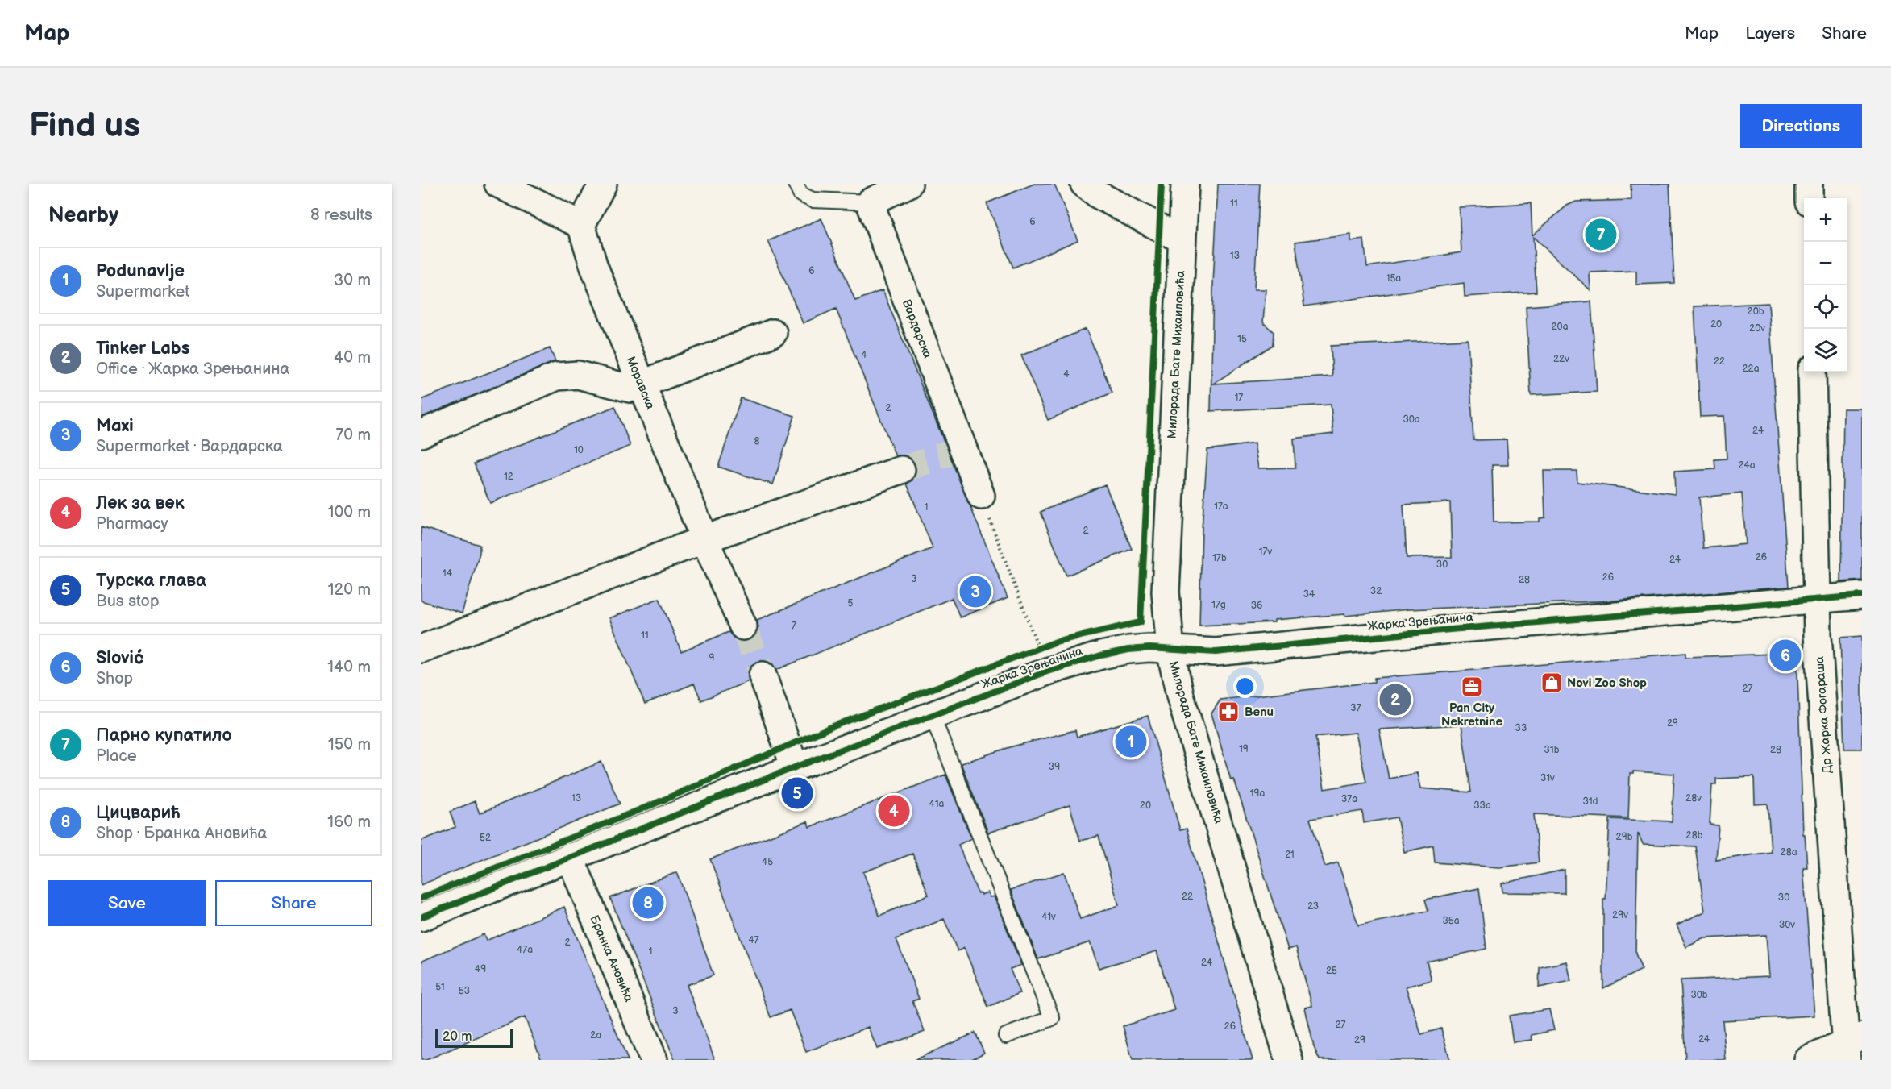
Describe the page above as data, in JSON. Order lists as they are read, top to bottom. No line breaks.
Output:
{"streets":{"street":["Вардарска","Милорада Бате Михаиловића","Моравска","Жарка Зрењанина","Др Жарка Фогараша","Бранка Ановића"]},"crossings":[["Милорада Бате Михаиловића","Жарка Зрењанина"],["Жарка Зрењанина","Др Жарка Фогараша"],["Жарка Зрењанина","Бранка Ановића"]],"places":{"shop":["Novi Zoo Shop"],"office":["Pan City Nekretnine"],"pharmacy":["Benu"]},"house_numbers":["11","6","13","6","15a","20b","20","20a","20v","15","4","22v","22","22a","4","17","2","30a","24","8","10","24a","12","17a","1","2","17v","26","17b","24","30","14","26","3","28","32","34","5","17g","36","7","11","9","27","37","29","33","19","31b","28","39","31v","19a","13","28v","37a","31d","41a","20","33a","28b","29b","52","28a","21","45","22","30","23","29v","41v","35a","30v","47","2","47a","1","24","49","25","51","53","30b","3","27","26","2a","24","29"],"scale_bar":"20 m","page":{"header":"Map","nav":["Map","Layers","Share"],"buttons":["Directions",["Save","Share"]],"title":"Find us","heading":["Nearby","8 results"],"map_buttons":["+","−"],"pins":["7","3","6","2","1","5","4","8"],"list":[{"mark":"1","name":"Podunavlje","note":"Supermarket","value":"30 m"},{"mark":"2","name":"Tinker Labs","note":"Office · Жарка Зрењанина","value":"40 m"},{"mark":"3","name":"Maxi","note":"Supermarket · Вардарска","value":"70 m"},{"mark":"4","name":"Лек за век","note":"Pharmacy","value":"100 m"},{"mark":"5","name":"Турска глава","note":"Bus stop","value":"120 m"},{"mark":"6","name":"Slović","note":"Shop","value":"140 m"},{"mark":"7","name":"Парно купатило","note":"Place","value":"150 m"},{"mark":"8","name":"Цицварић","note":"Shop · Бранка Ановића","value":"160 m"}],"scale":"20 m"}}
